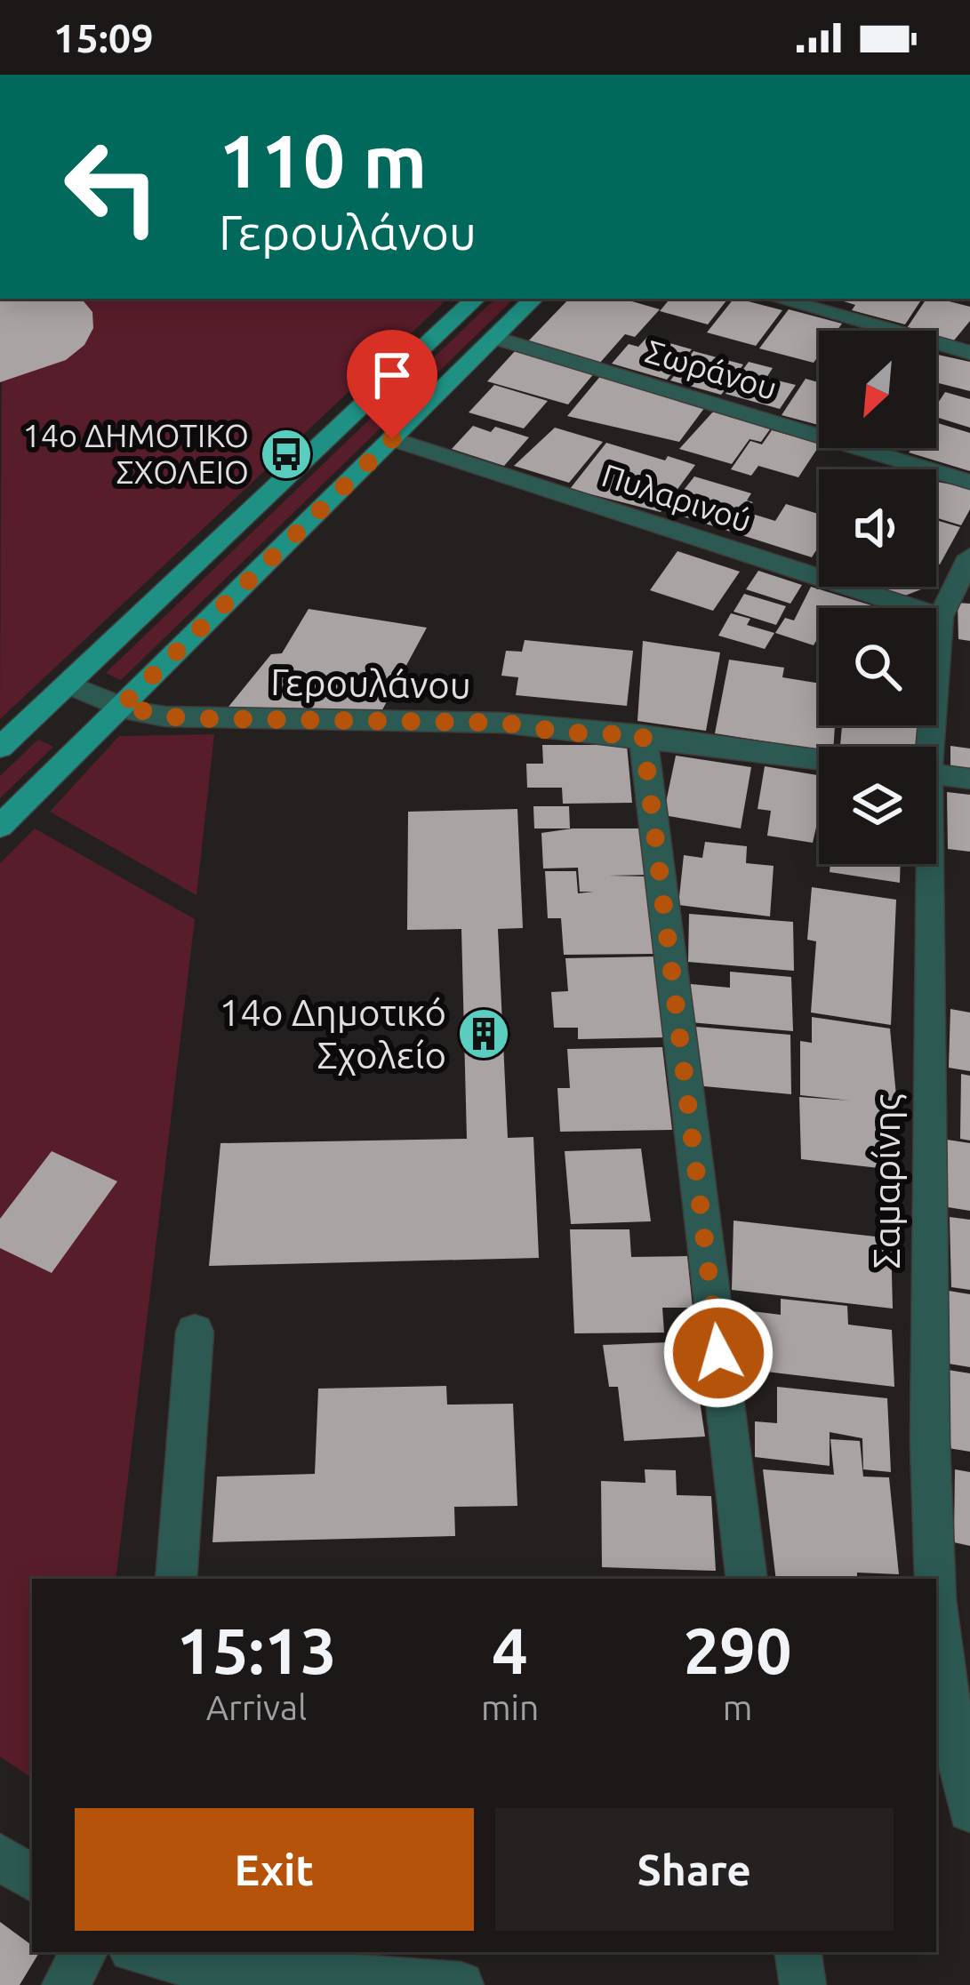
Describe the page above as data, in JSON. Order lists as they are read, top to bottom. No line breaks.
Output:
{"streets":{"street":["Σωράνου","Πυλαρινού","Γερουλάνου","Σαμαρίνης"]},"crossings":[["Πυλαρινού","Σαμαρίνης"]],"places":{"bus stop":["14ο ΔΗΜΟΤΙΚΟ ΣΧΟΛΕΙΟ"],"building":["14ο Δημοτικό Σχολείο"]},"north":"bottom left","page":{"status":"15:09","turn":["110 m","Γερουλάνου"],"eta":["15:13","Arrival","4","min","290","m"],"buttons":["Exit","Share"]}}
